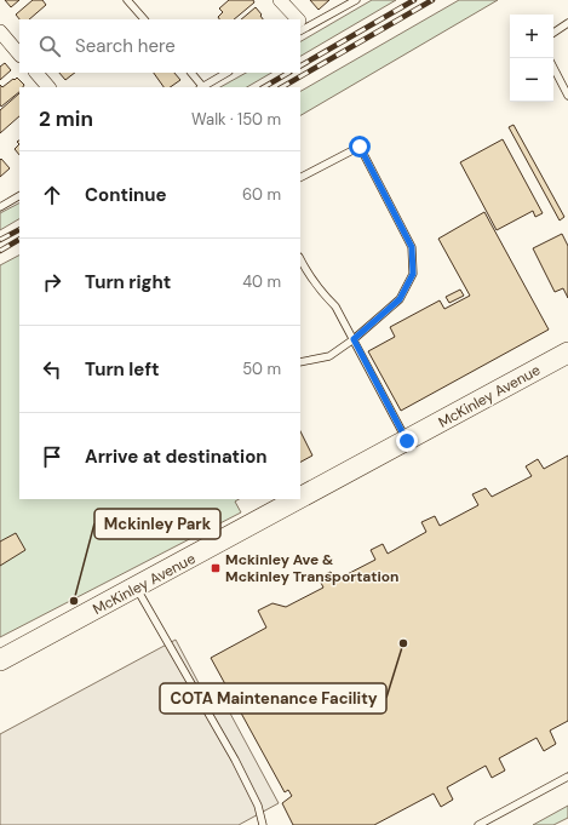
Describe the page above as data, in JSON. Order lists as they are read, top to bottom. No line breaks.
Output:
{"streets":{"main road":["McKinley Avenue"]},"places":{"transit":["Mckinley Ave & Mckinley Transportation"],"other":["Mckinley Park","COTA Maintenance Facility"]},"page":{"map_buttons":["+","−"],"search":"Search here","heading":["2 min","Walk · 150 m"],"list":[["Continue","60 m"],["Turn right","40 m"],["Turn left","50 m"],"Arrive at destination"]}}
